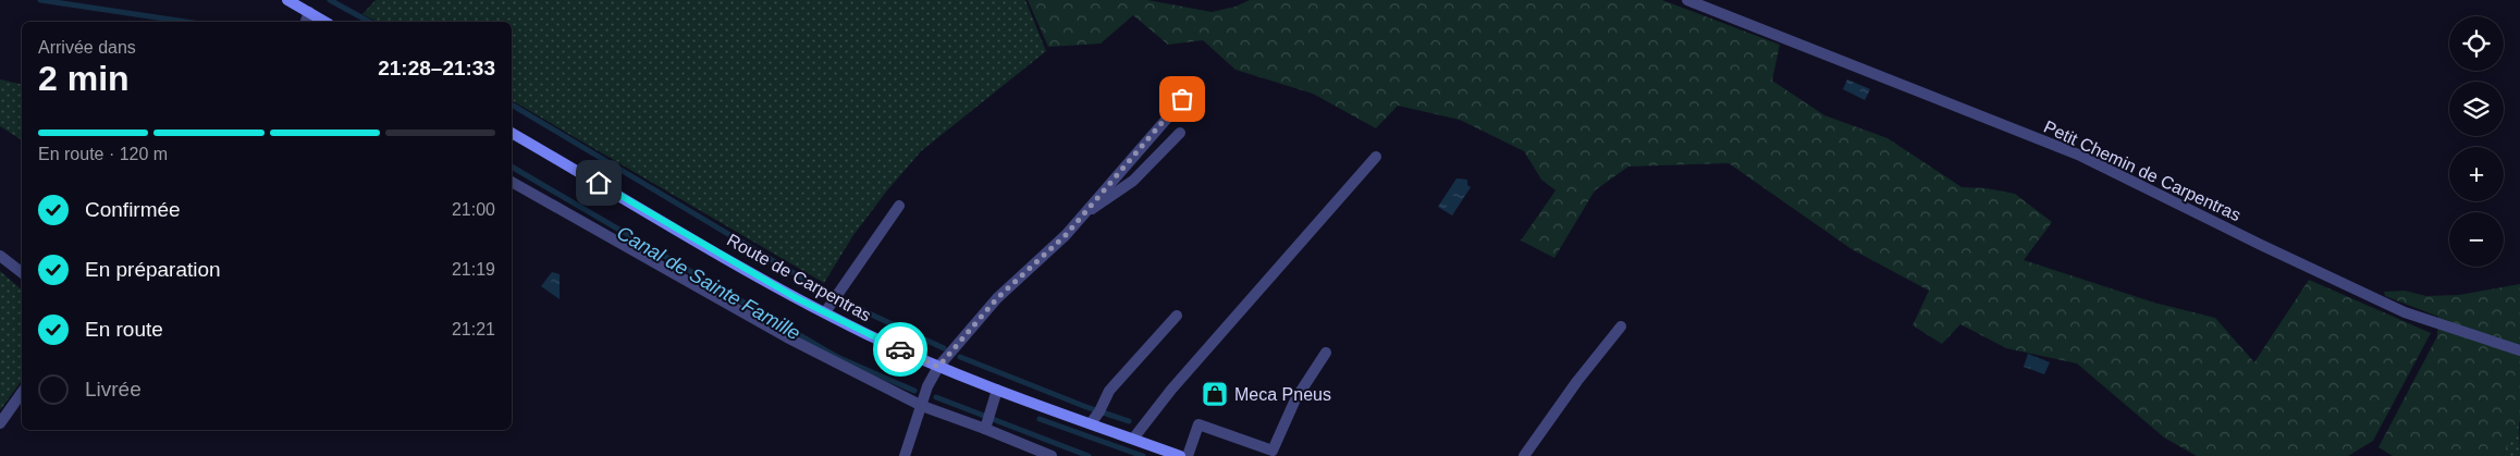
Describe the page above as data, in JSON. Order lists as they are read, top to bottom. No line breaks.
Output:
{"streets":{"main road":["Route de Carpentras"],"street":["Petit Chemin de Carpentras"]},"water":["Canal de Sainte Famille"],"places":{"shop":["Meca Pneus"]},"page":{"map_buttons":["+","−"],"heading":["2 min","Arrivée dans","21:28–21:33"],"bar":"En route · 120 m","list":[["Confirmée","21:00"],["En préparation","21:19"],["En route","21:21"],"Livrée"]}}
